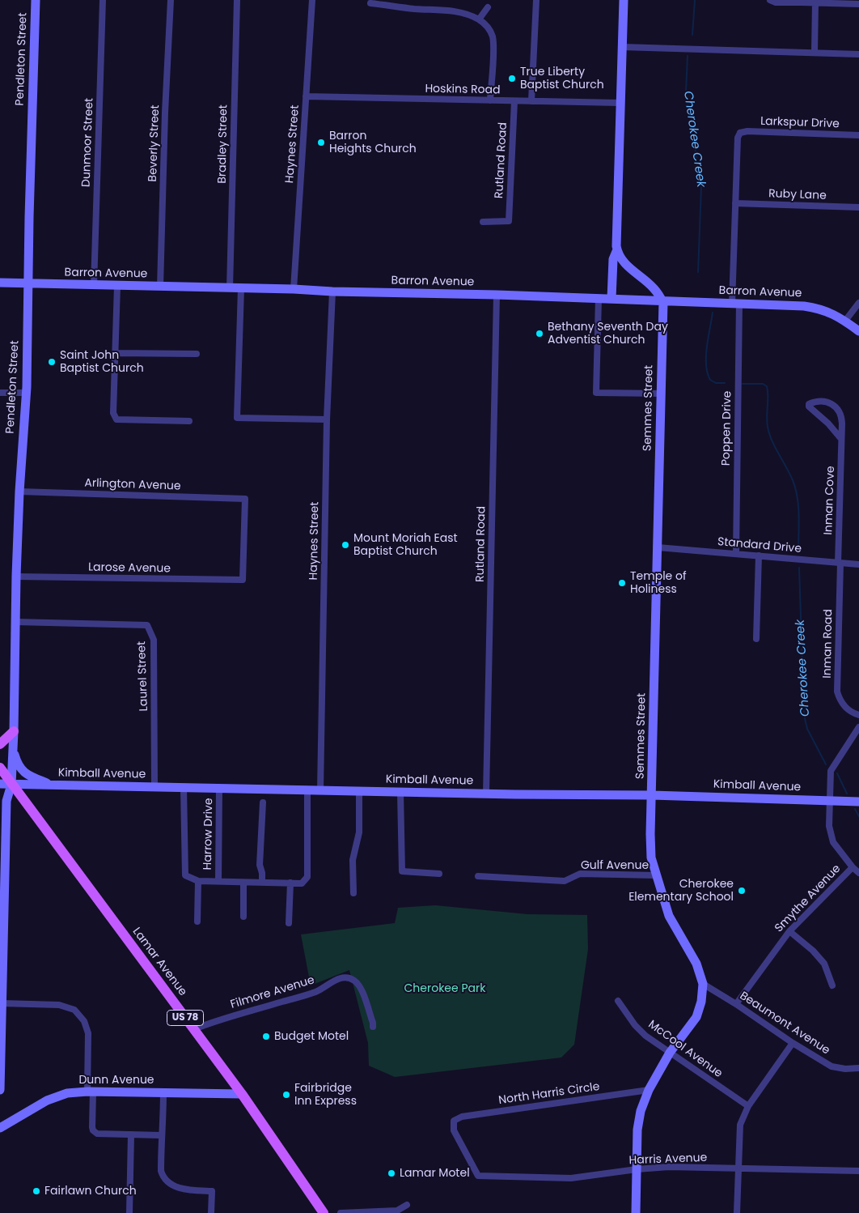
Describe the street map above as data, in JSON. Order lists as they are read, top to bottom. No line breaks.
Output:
{"streets":{"main road":["Pendleton Street","Barron Avenue","Semmes Street","Kimball Avenue","Lamar Avenue","US 78","Dunn Avenue"],"street":["Hoskins Road","Larkspur Drive","Dunmoor Street","Beverly Street","Bradley Street","Haynes Street","Rutland Road","Ruby Lane","Poppen Drive","Arlington Avenue","Inman Cove","Standard Drive","Larose Avenue","Inman Road","Laurel Street","Harrow Drive","Gulf Avenue","Smythe Avenue","Filmore Avenue","Beaumont Avenue","McCool Avenue","North Harris Circle","Harris Avenue"]},"crossings":[["Pendleton Street","Barron Avenue"],["Pendleton Street","Arlington Avenue"],["Pendleton Street","Larose Avenue"],["Pendleton Street","Laurel Street"],["Pendleton Street","Kimball Avenue"],["Pendleton Street","Lamar Avenue"],["Hoskins Road","Haynes Street"],["Hoskins Road","Rutland Road"],["Larkspur Drive","Poppen Drive"],["Dunmoor Street","Barron Avenue"],["Beverly Street","Barron Avenue"],["Bradley Street","Barron Avenue"],["Haynes Street","Barron Avenue"],["Haynes Street","Kimball Avenue"],["Rutland Road","Barron Avenue"],["Rutland Road","Kimball Avenue"],["Ruby Lane","Poppen Drive"],["Barron Avenue","Semmes Street"],["Barron Avenue","Poppen Drive"],["Semmes Street","Standard Drive"],["Semmes Street","Kimball Avenue"],["Semmes Street","Gulf Avenue"],["Semmes Street","Beaumont Avenue"],["Semmes Street","McCool Avenue"],["Semmes Street","North Harris Circle"],["Semmes Street","Harris Avenue"],["Poppen Drive","Standard Drive"],["Arlington Avenue","Larose Avenue"],["Inman Cove","Standard Drive"],["Inman Cove","Inman Road"],["Standard Drive","Inman Road"],["Laurel Street","Kimball Avenue"],["Kimball Avenue","Harrow Drive"],["Kimball Avenue","Lamar Avenue"],["Smythe Avenue","Beaumont Avenue"],["Lamar Avenue","Filmore Avenue"],["Lamar Avenue","Dunn Avenue"],["North Harris Circle","Harris Avenue"]],"water":["Cherokee Creek"],"parks":["Cherokee Park"],"places":["True Liberty Baptist Church","Barron Heights Church","Bethany Seventh Day Adventist Church","Saint John Baptist Church","Mount Moriah East Baptist Church","Temple of Holiness","Cherokee Elementary School","Budget Motel","Fairbridge Inn Express","Lamar Motel","Fairlawn Church"]}
